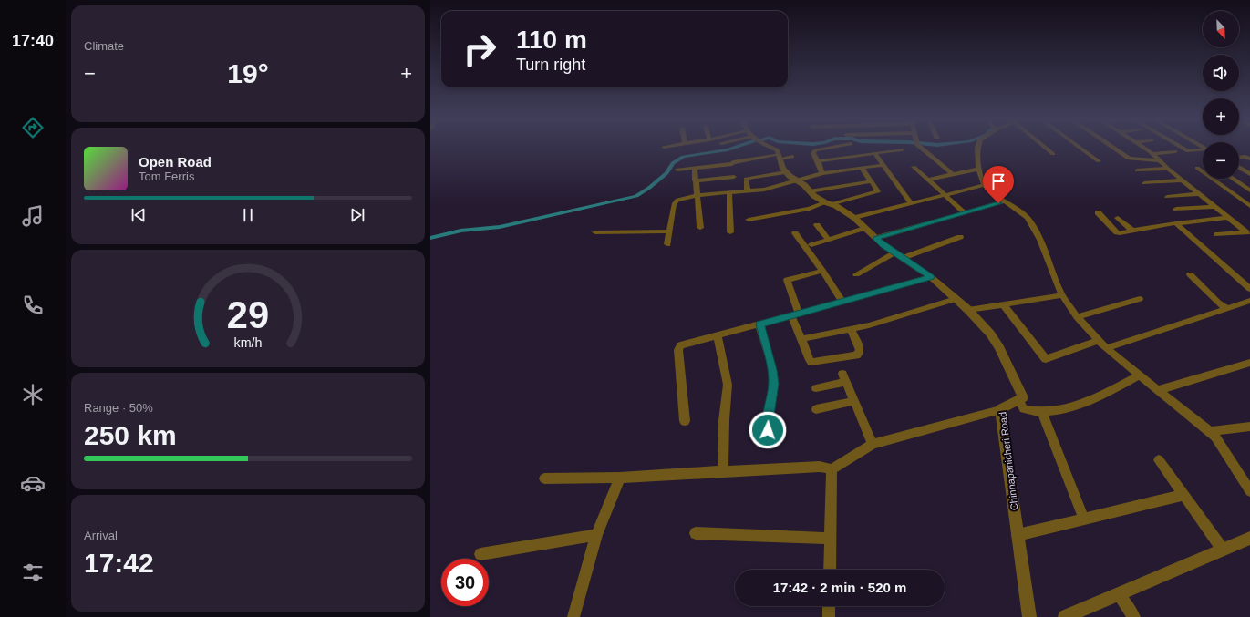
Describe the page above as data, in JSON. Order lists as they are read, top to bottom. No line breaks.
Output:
{"streets":{"street":["Chinnapanicheri Road"]},"north":"bottom right","page":{"tabs":"17:40","tile":["Climate",["Range · 50%","250 km"],["Arrival","17:42"]],"map_buttons":["+","−"],"turn":["110 m","Turn right"],"heat":["−","19°","+"],"song":["Open Road","Tom Ferris"],"limit":"30","trip":"17:42 · 2 min · 520 m","gauge":["29","km/h"]}}
